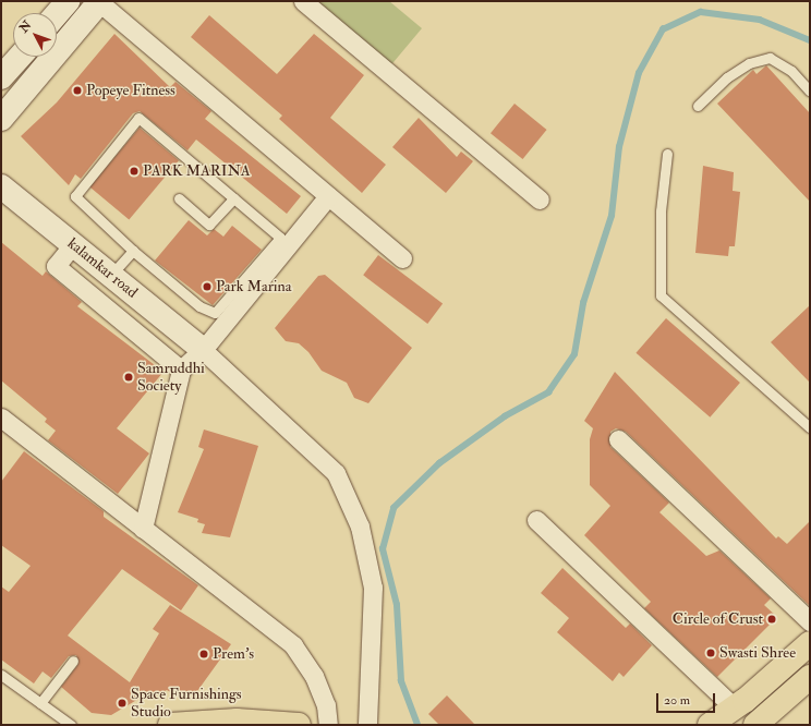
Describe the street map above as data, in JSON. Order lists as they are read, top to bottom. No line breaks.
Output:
{"streets":{"main road":["kalamkar road"]},"places":["Popeye Fitness","PARK MARINA","Park Marina","Samruddhi Society","Circle of Crust","Swasti Shree","Prem's","Space Furnishings Studio"],"scale_bar":"20 m","north":"top left"}
